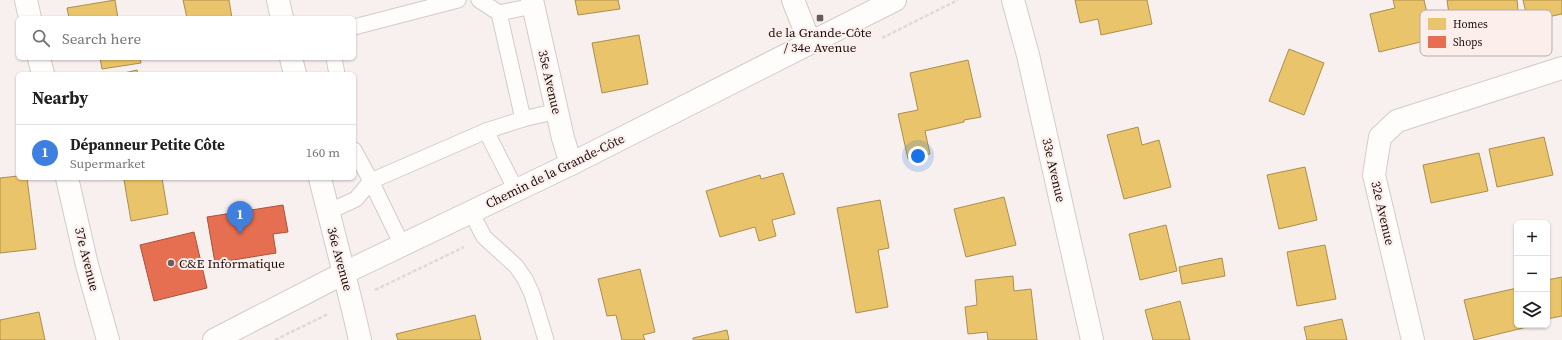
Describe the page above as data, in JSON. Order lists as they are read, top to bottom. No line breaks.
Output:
{"streets":{"street":["35e Avenue","33e Avenue","Chemin de la Grande-Côte","32e Avenue","37e Avenue","36e Avenue"]},"crossings":[["35e Avenue","Chemin de la Grande-Côte"],["Chemin de la Grande-Côte","36e Avenue"]],"places":{"transit":["de la Grande-Côte / 34e Avenue"],"other":["C&E Informatique"]},"legend":["Homes","Shops"],"page":{"search":"Search here","heading":"Nearby","list":[{"mark":"1","name":"Dépanneur Petite Côte","note":"Supermarket","value":"160 m"}],"pins":"1","map_buttons":["+","−"]}}
